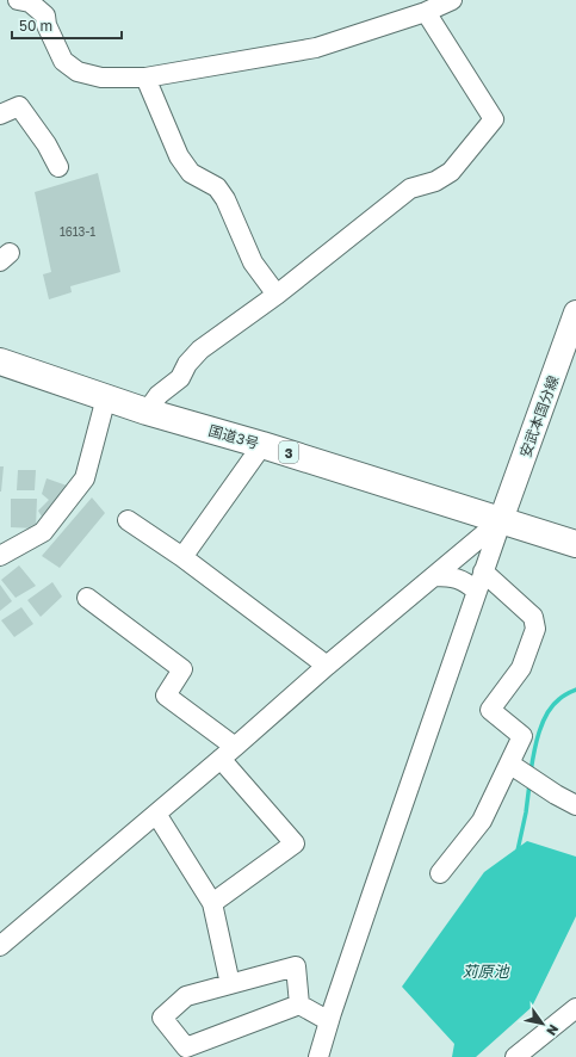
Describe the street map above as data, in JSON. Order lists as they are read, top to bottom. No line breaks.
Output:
{"streets":{"highway":["国道3号","3"],"main road":["安武本国分線"]},"crossings":[["安武本国分線","国道3号"]],"water":["苅原池"],"house_numbers":["1613-1"],"scale_bar":"50 m","north":"bottom right"}
